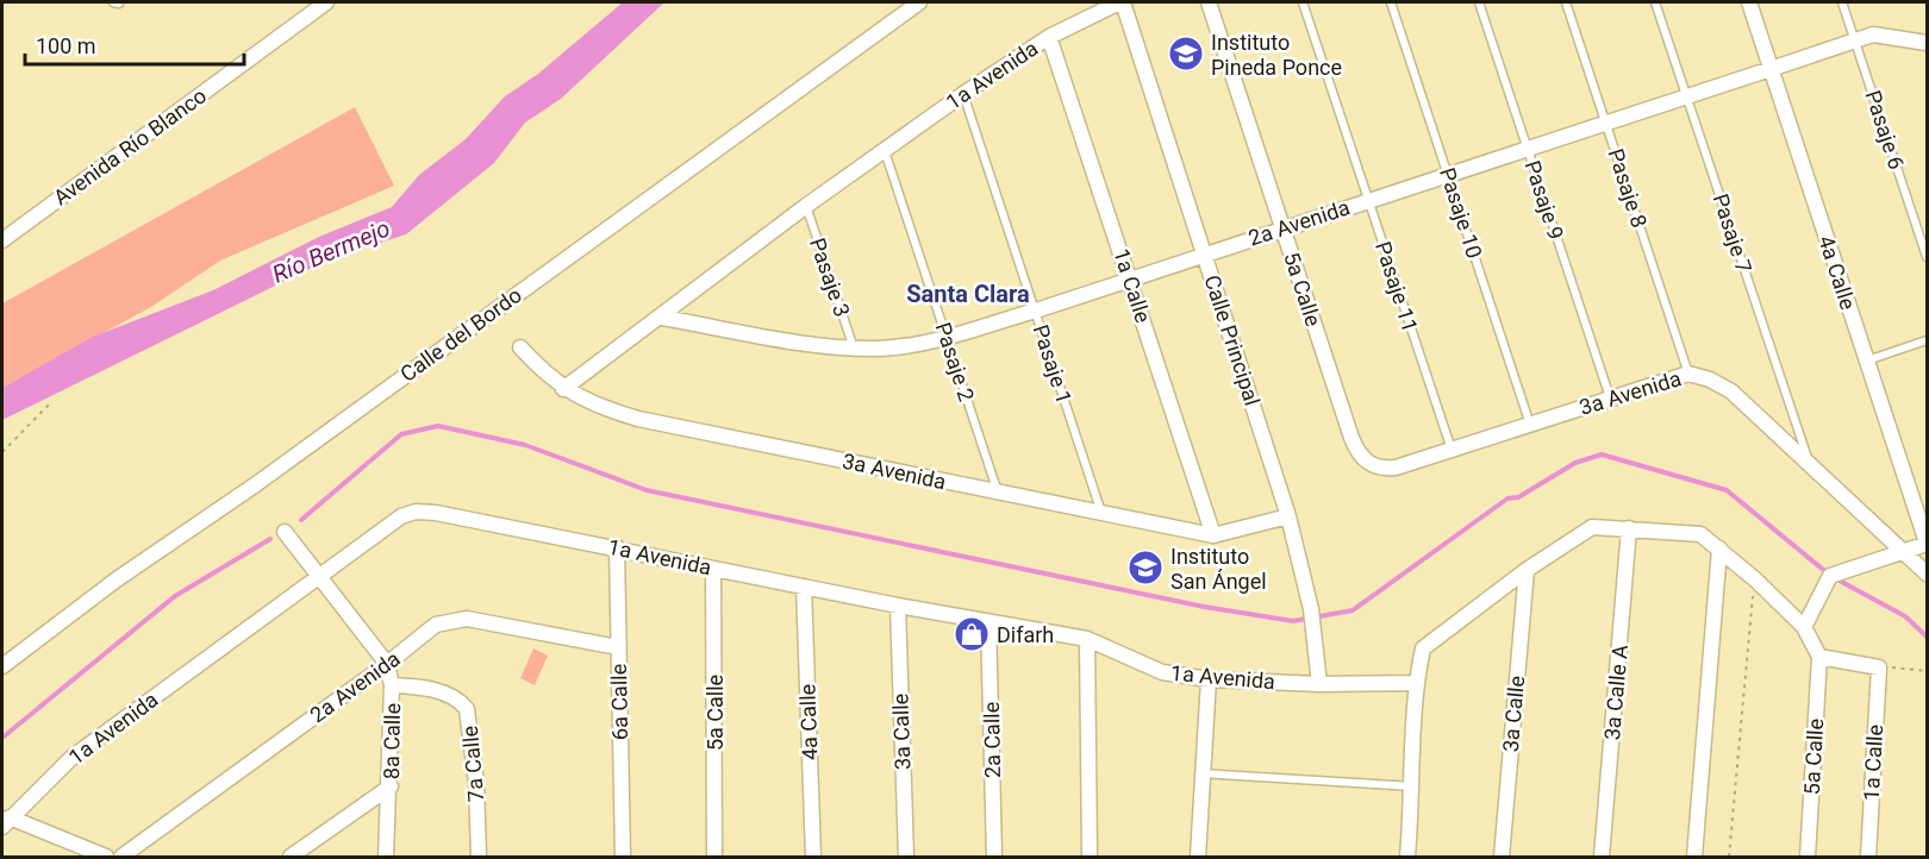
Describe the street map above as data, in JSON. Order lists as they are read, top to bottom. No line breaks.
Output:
{"streets":{"street":["1a Avenida","Avenida Río Blanco","2a Avenida","4a Calle","1a Calle","5a Calle","Calle del Bordo","Calle Principal","3a Avenida","3a Calle A","6a Calle","3a Calle","2a Calle","8a Calle","7a Calle"],"lane":["Pasaje 6","Pasaje 8","Pasaje 9","Pasaje 10","Pasaje 7","Pasaje 3","Pasaje 11","Pasaje 2","Pasaje 1"]},"crossings":[["1a Avenida","2a Avenida"],["1a Avenida","4a Calle"],["1a Avenida","Pasaje 3"],["1a Avenida","1a Calle"],["1a Avenida","5a Calle"],["1a Avenida","Calle Principal"],["1a Avenida","Pasaje 2"],["1a Avenida","Pasaje 1"],["1a Avenida","3a Avenida"],["1a Avenida","6a Calle"],["1a Avenida","3a Calle"],["1a Avenida","2a Calle"],["1a Avenida","8a Calle"],["Pasaje 6","2a Avenida"],["Pasaje 8","2a Avenida"],["Pasaje 8","3a Avenida"],["Pasaje 9","2a Avenida"],["Pasaje 9","3a Avenida"],["Pasaje 10","2a Avenida"],["Pasaje 10","3a Avenida"],["2a Avenida","Pasaje 7"],["2a Avenida","4a Calle"],["2a Avenida","Pasaje 3"],["2a Avenida","1a Calle"],["2a Avenida","Pasaje 11"],["2a Avenida","5a Calle"],["2a Avenida","Calle Principal"],["2a Avenida","Pasaje 2"],["2a Avenida","Pasaje 1"],["2a Avenida","6a Calle"],["2a Avenida","8a Calle"],["Pasaje 7","3a Avenida"],["1a Calle","3a Avenida"],["Pasaje 11","3a Avenida"],["5a Calle","3a Avenida"],["Calle Principal","3a Avenida"],["Pasaje 2","3a Avenida"],["Pasaje 1","3a Avenida"],["8a Calle","7a Calle"]],"districts":["Santa Clara"],"water":["Río Bermejo"],"places":{"school or university":["Instituto Pineda Ponce","Instituto San Ángel"],"shop":["Difarh"]},"scale_bar":"100 m"}
